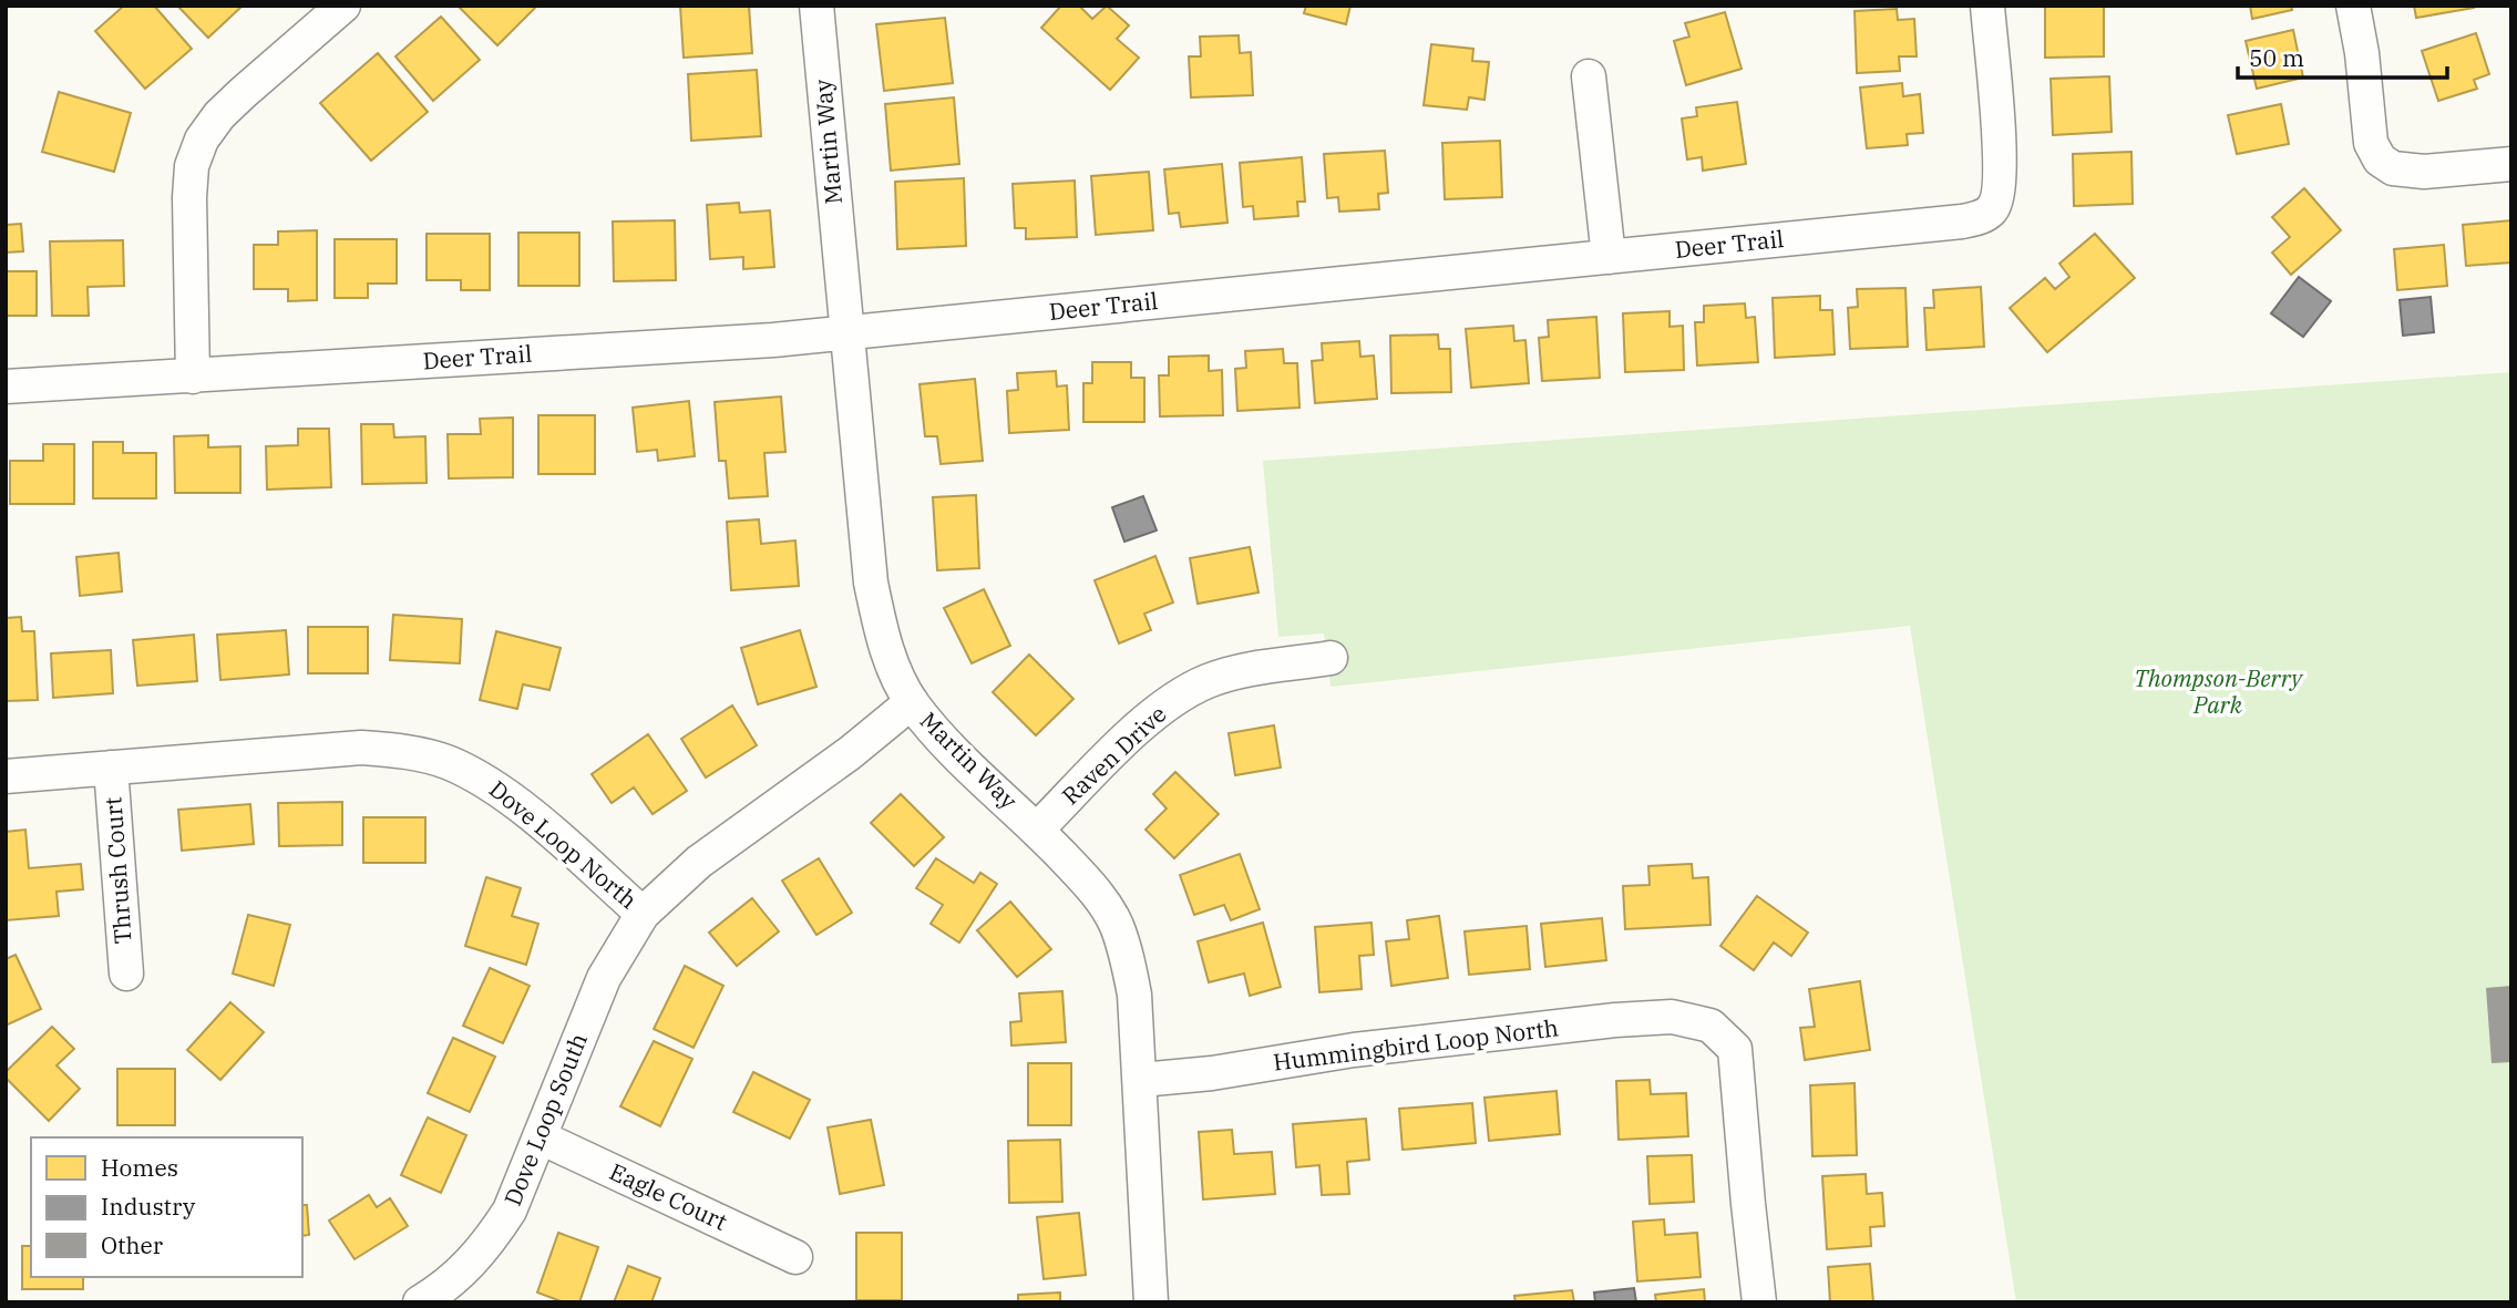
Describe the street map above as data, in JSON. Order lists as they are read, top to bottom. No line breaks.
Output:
{"streets":{"street":["Martin Way","Deer Trail","Raven Drive","Dove Loop North","Thrush Court","Hummingbird Loop North","Dove Loop South","Eagle Court"]},"crossings":[["Martin Way","Deer Trail"],["Martin Way","Raven Drive"],["Martin Way","Dove Loop North"],["Martin Way","Hummingbird Loop North"],["Dove Loop North","Thrush Court"],["Dove Loop North","Dove Loop South"],["Dove Loop South","Eagle Court"]],"parks":["Thompson-Berry Park"],"legend":["Homes","Industry","Other"],"scale_bar":"50 m"}
